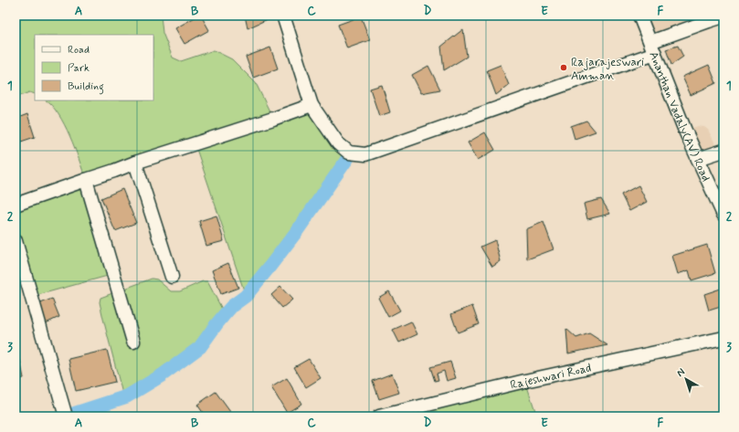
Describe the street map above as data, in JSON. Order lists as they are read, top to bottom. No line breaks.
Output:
{"streets":{"street":["Ananthan Vadaly(AV) Road","Rajeshwari Road"]},"places":["Rajarajeswari Amman"],"legend":["Road","Park","Building"],"north":"top left","grid":{"columns":["A","B","C","D","E","F"],"rows":["1","2","3"]}}
